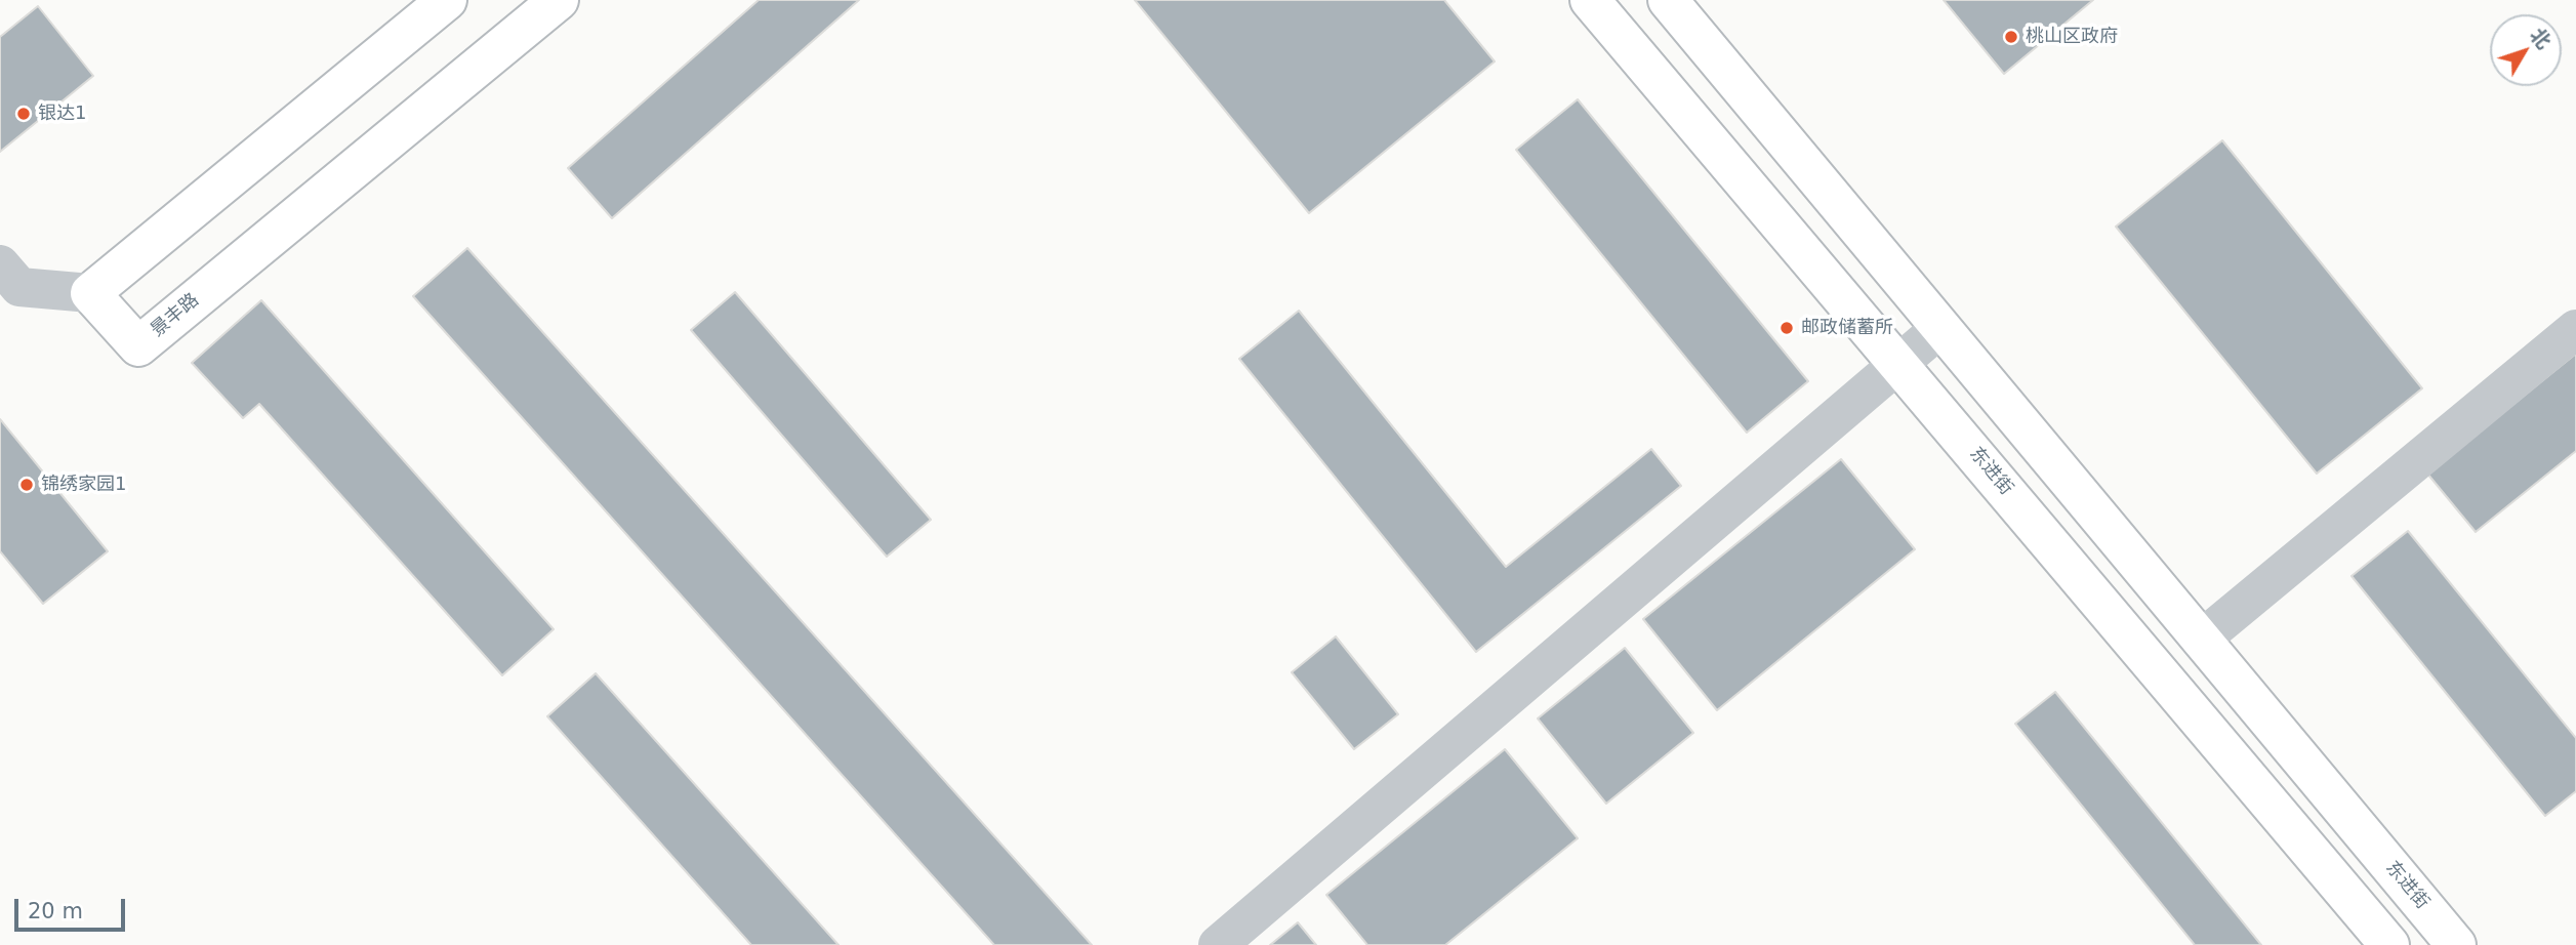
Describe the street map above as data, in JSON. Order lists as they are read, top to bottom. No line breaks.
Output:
{"streets":{"main road":["景丰路","东进街"]},"places":["桃山区政府","银达1","邮政储蓄所","锦绣家园1"],"scale_bar":"20 m","north":"top right"}
